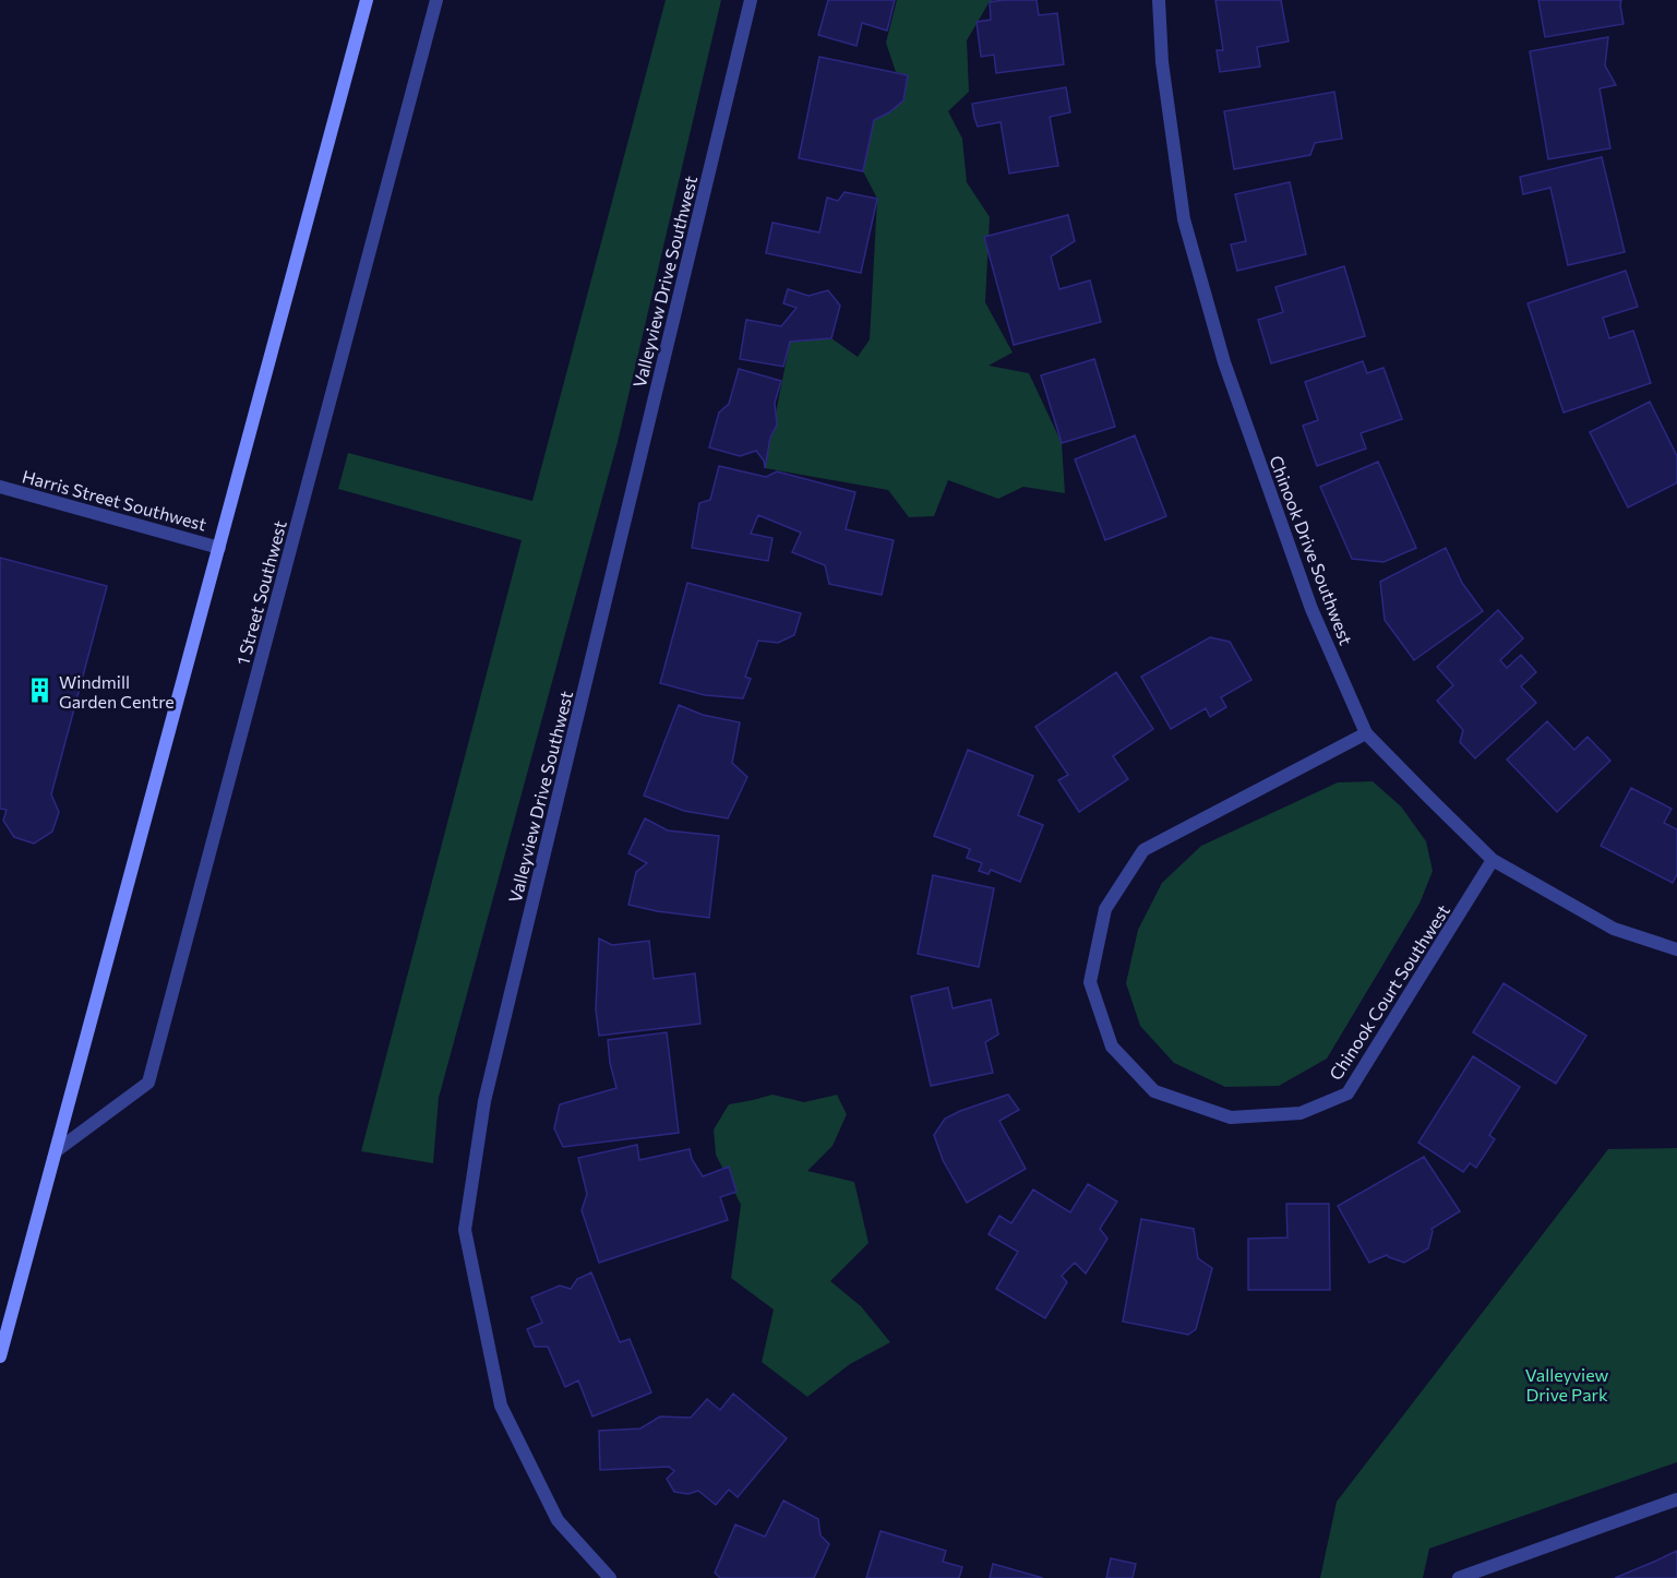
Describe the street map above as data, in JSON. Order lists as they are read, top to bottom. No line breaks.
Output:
{"streets":{"street":["Valleyview Drive Southwest","Harris Street Southwest","Chinook Drive Southwest","1 Street Southwest","Chinook Court Southwest"]},"crossings":[["Chinook Drive Southwest","Chinook Court Southwest"]],"parks":["Valleyview Drive Park"],"places":{"building":["Windmill Garden Centre"]}}
